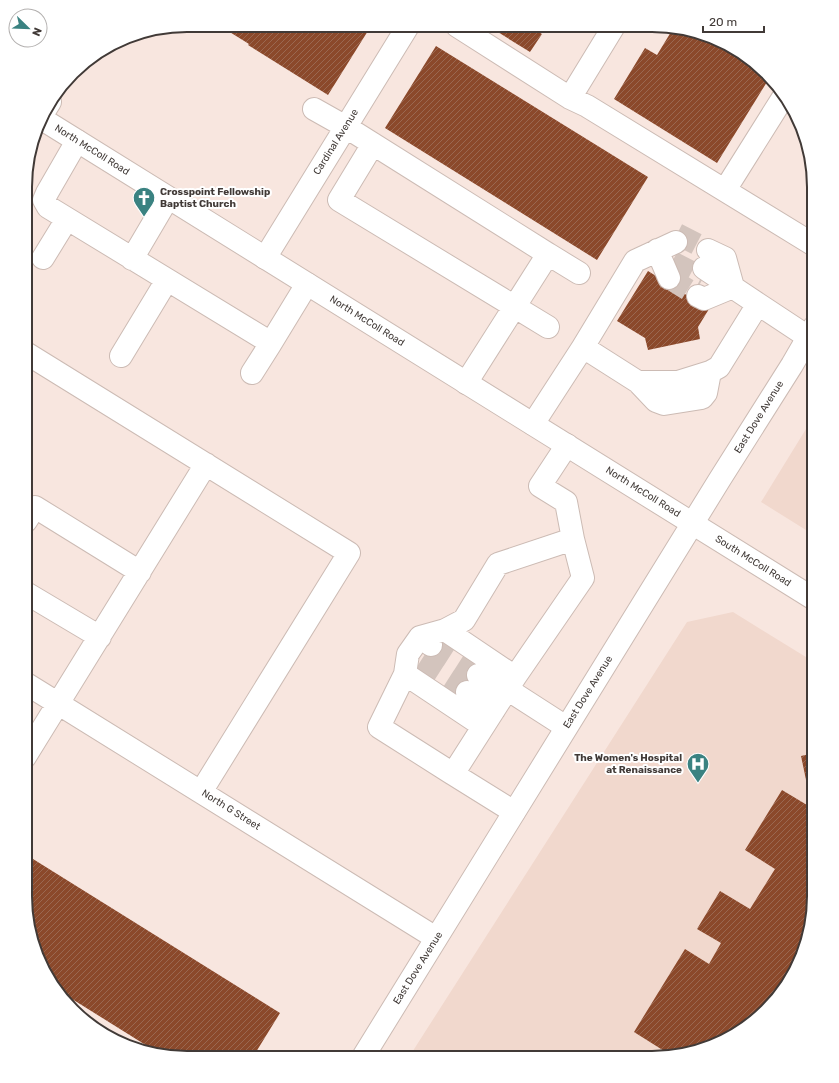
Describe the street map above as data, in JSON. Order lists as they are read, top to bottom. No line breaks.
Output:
{"streets":{"main road":["Cardinal Avenue","North McColl Road","East Dove Avenue","South McColl Road","North G Street"]},"crossings":[["Cardinal Avenue","North McColl Road"],["North McColl Road","East Dove Avenue"],["North McColl Road","South McColl Road"],["East Dove Avenue","South McColl Road"],["East Dove Avenue","North G Street"]],"places":{"church":["Crosspoint Fellowship Baptist Church"],"hospital":["The Women's Hospital at Renaissance"]},"scale_bar":"20 m","north":"bottom right"}
